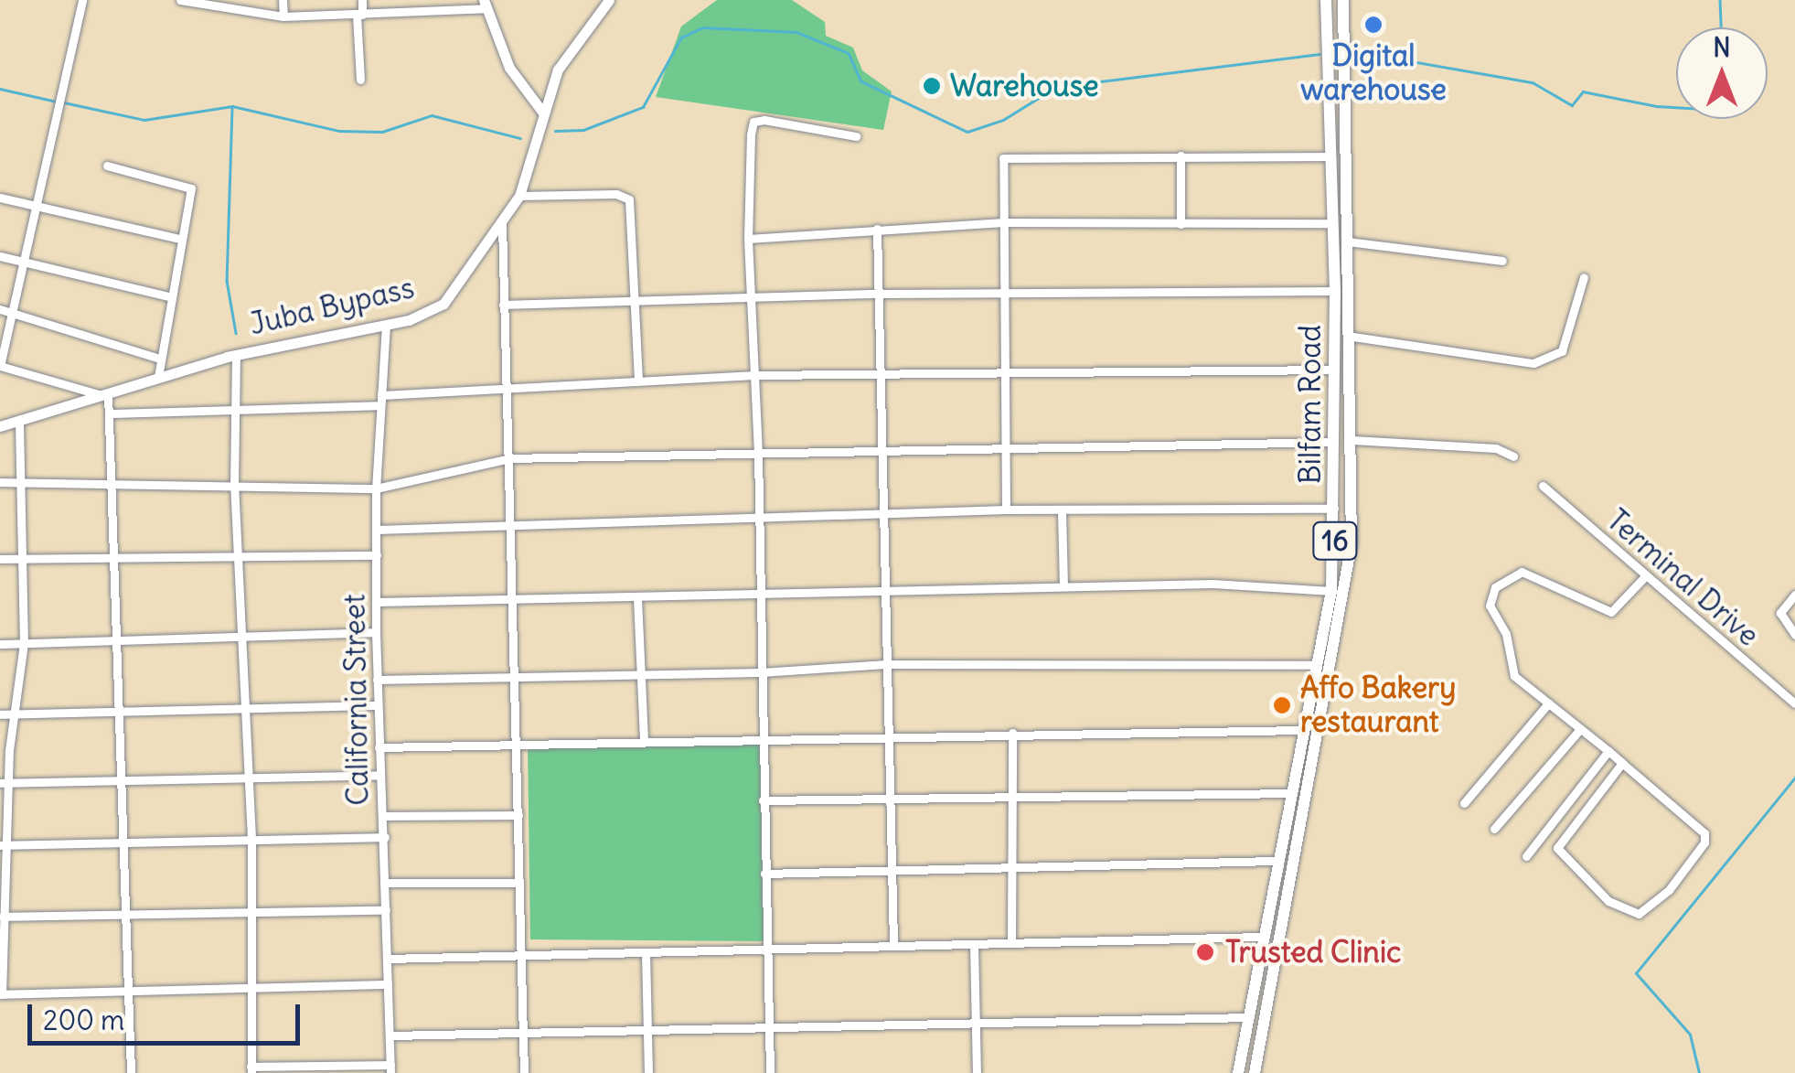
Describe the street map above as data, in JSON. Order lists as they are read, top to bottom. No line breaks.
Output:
{"streets":{"main road":["Juba Bypass","Bilfam Road","16"],"street":["Terminal Drive","California Street"]},"crossings":[["Juba Bypass","California Street"]],"places":["Digital warehouse","Warehouse","Affo Bakery restaurant","Trusted Clinic"],"scale_bar":"200 m","north":"top"}
